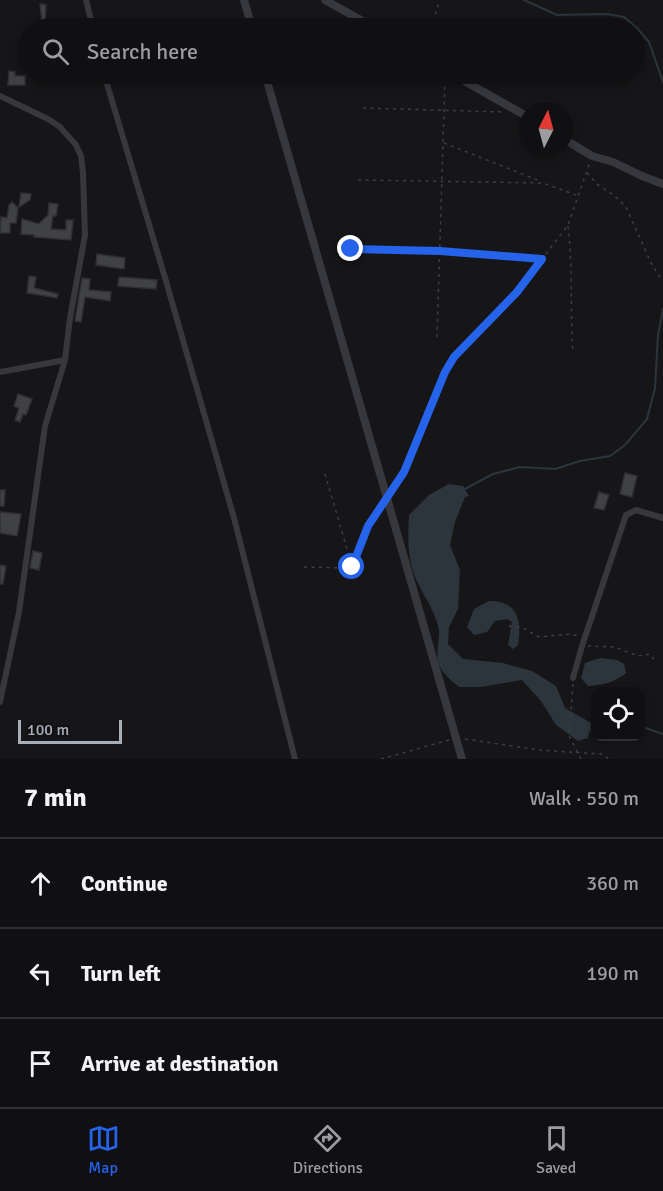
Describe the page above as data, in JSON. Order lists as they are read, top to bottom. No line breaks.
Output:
{"scale_bar":"100 m","north":"top","page":{"search":"Search here","scale":"100 m","heading":["7 min","Walk · 550 m"],"list":[["Continue","360 m"],["Turn left","190 m"],"Arrive at destination"],"nav":["Map","Directions","Saved"]}}
